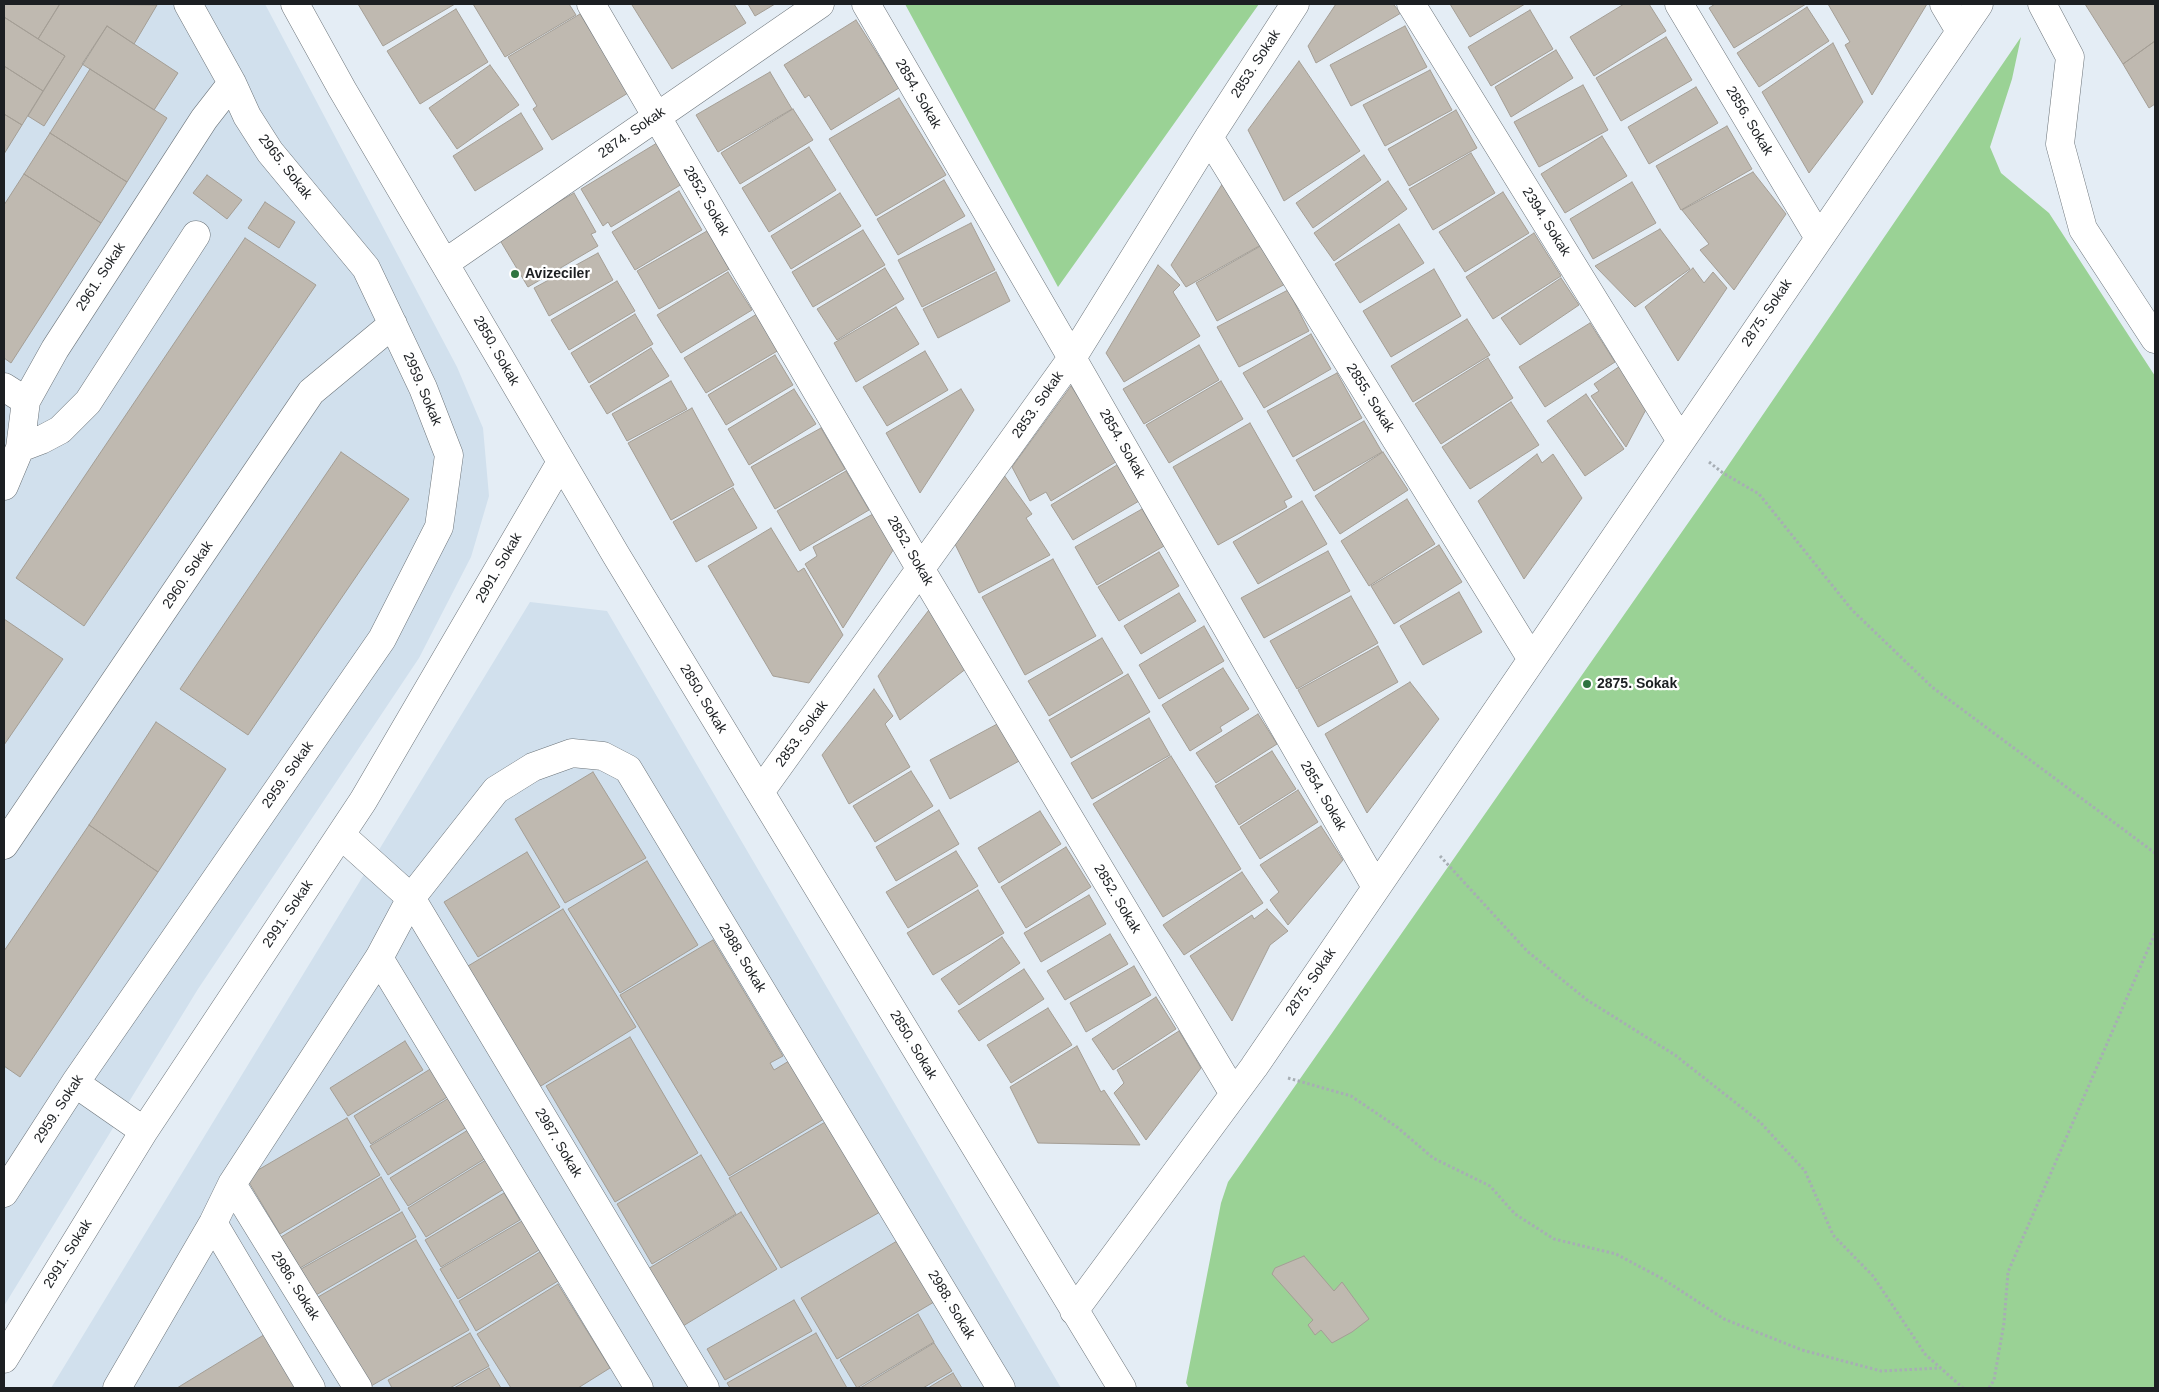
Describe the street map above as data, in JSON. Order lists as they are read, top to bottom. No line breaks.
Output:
{"streets":{"street":["2853. Sokak","2854. Sokak","2856. Sokak","2874. Sokak","2965. Sokak","2852. Sokak","2394. Sokak","2961. Sokak","2875. Sokak","2850. Sokak","2959. Sokak","2855. Sokak","2991. Sokak","2960. Sokak","2988. Sokak","2987. Sokak","2986. Sokak"]},"crossings":[["2853. Sokak","2854. Sokak"],["2853. Sokak","2852. Sokak"],["2853. Sokak","2850. Sokak"],["2853. Sokak","2855. Sokak"],["2854. Sokak","2875. Sokak"],["2856. Sokak","2875. Sokak"],["2874. Sokak","2852. Sokak"],["2874. Sokak","2850. Sokak"],["2965. Sokak","2961. Sokak"],["2965. Sokak","2959. Sokak"],["2965. Sokak","2960. Sokak"],["2852. Sokak","2875. Sokak"],["2394. Sokak","2875. Sokak"],["2875. Sokak","2850. Sokak"],["2875. Sokak","2855. Sokak"],["2850. Sokak","2991. Sokak"],["2959. Sokak","2960. Sokak"],["2991. Sokak","2987. Sokak"],["2988. Sokak","2987. Sokak"],["2988. Sokak","2986. Sokak"]],"places":["Avizeciler","2875. Sokak"]}
